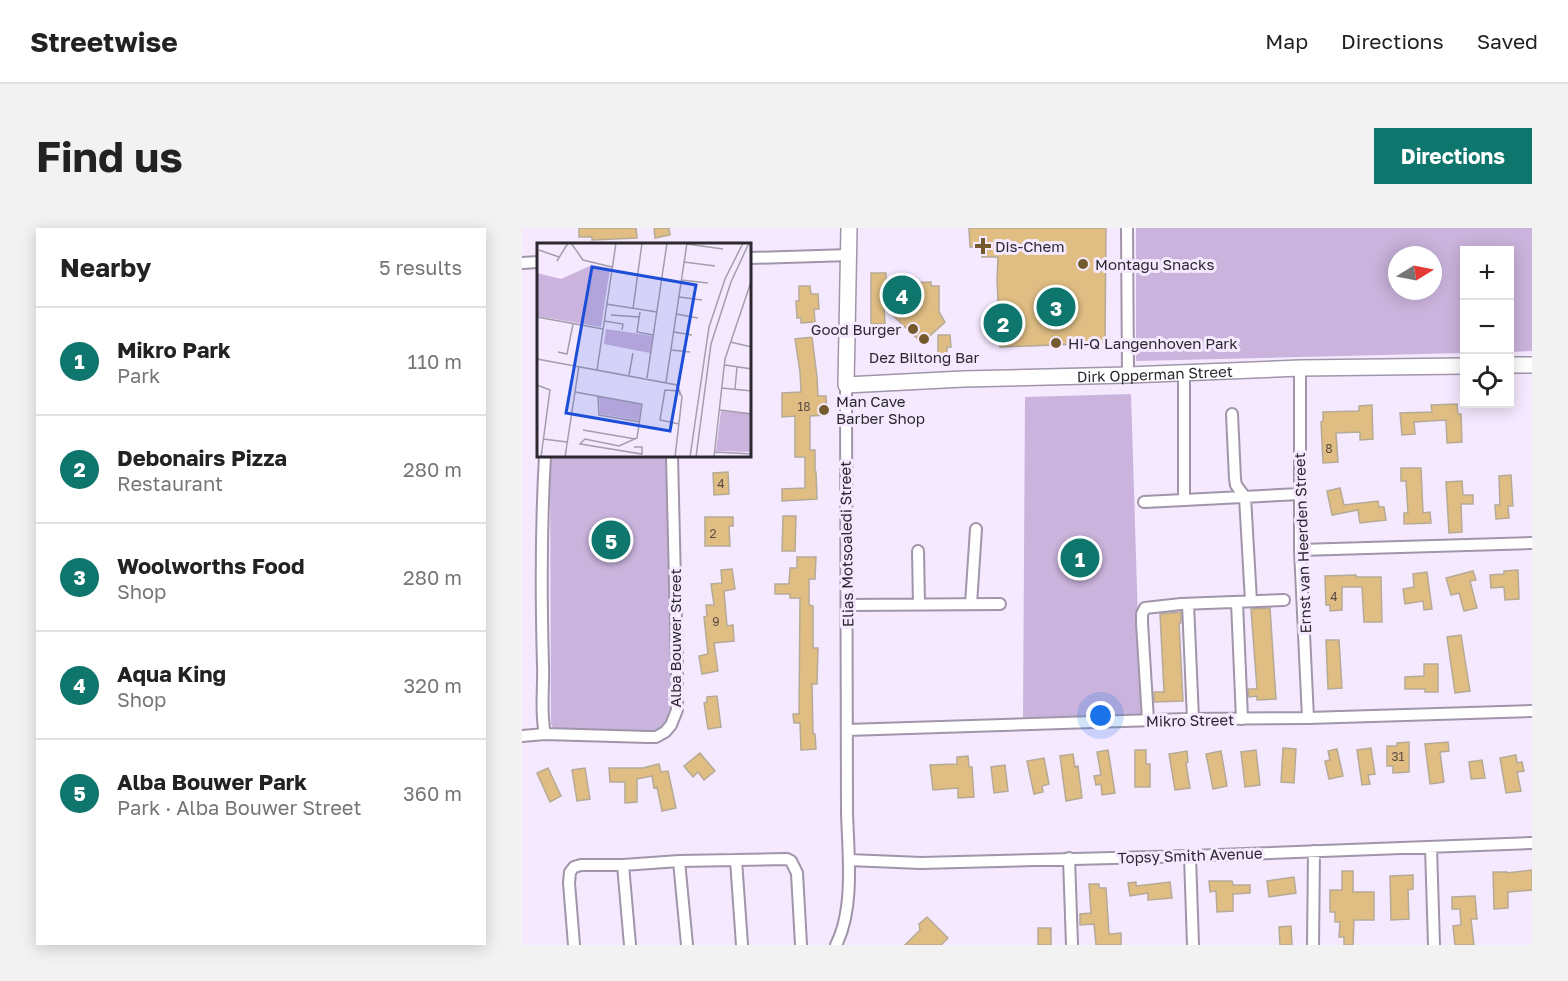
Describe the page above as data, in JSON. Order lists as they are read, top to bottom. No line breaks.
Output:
{"streets":{"street":["Dirk Opperman Street","Ernst van Heerden Street","Elias Motsoaledi Street","Alba Bouwer Street","Mikro Street","Topsy Smith Avenue"]},"crossings":[["Dirk Opperman Street","Ernst van Heerden Street"],["Dirk Opperman Street","Elias Motsoaledi Street"],["Ernst van Heerden Street","Mikro Street"],["Elias Motsoaledi Street","Mikro Street"],["Elias Motsoaledi Street","Topsy Smith Avenue"]],"places":{"health":["Dis-Chem"],"other":["Montagu Snacks","Good Burger","Dez Biltong Bar","Hi-Q Langenhoven Park","Man Cave Barber Shop"]},"house_numbers":["18","8","4","2","4","9","31"],"north":"right","page":{"header":"Streetwise","nav":["Map","Directions","Saved"],"buttons":"Directions","title":"Find us","heading":["Nearby","5 results"],"map_buttons":["+","−"],"pins":["4","3","2","5","1"],"list":[{"mark":"1","name":"Mikro Park","note":"Park","value":"110 m"},{"mark":"2","name":"Debonairs Pizza","note":"Restaurant","value":"280 m"},{"mark":"3","name":"Woolworths Food","note":"Shop","value":"280 m"},{"mark":"4","name":"Aqua King","note":"Shop","value":"320 m"},{"mark":"5","name":"Alba Bouwer Park","note":"Park · Alba Bouwer Street","value":"360 m"}]}}
